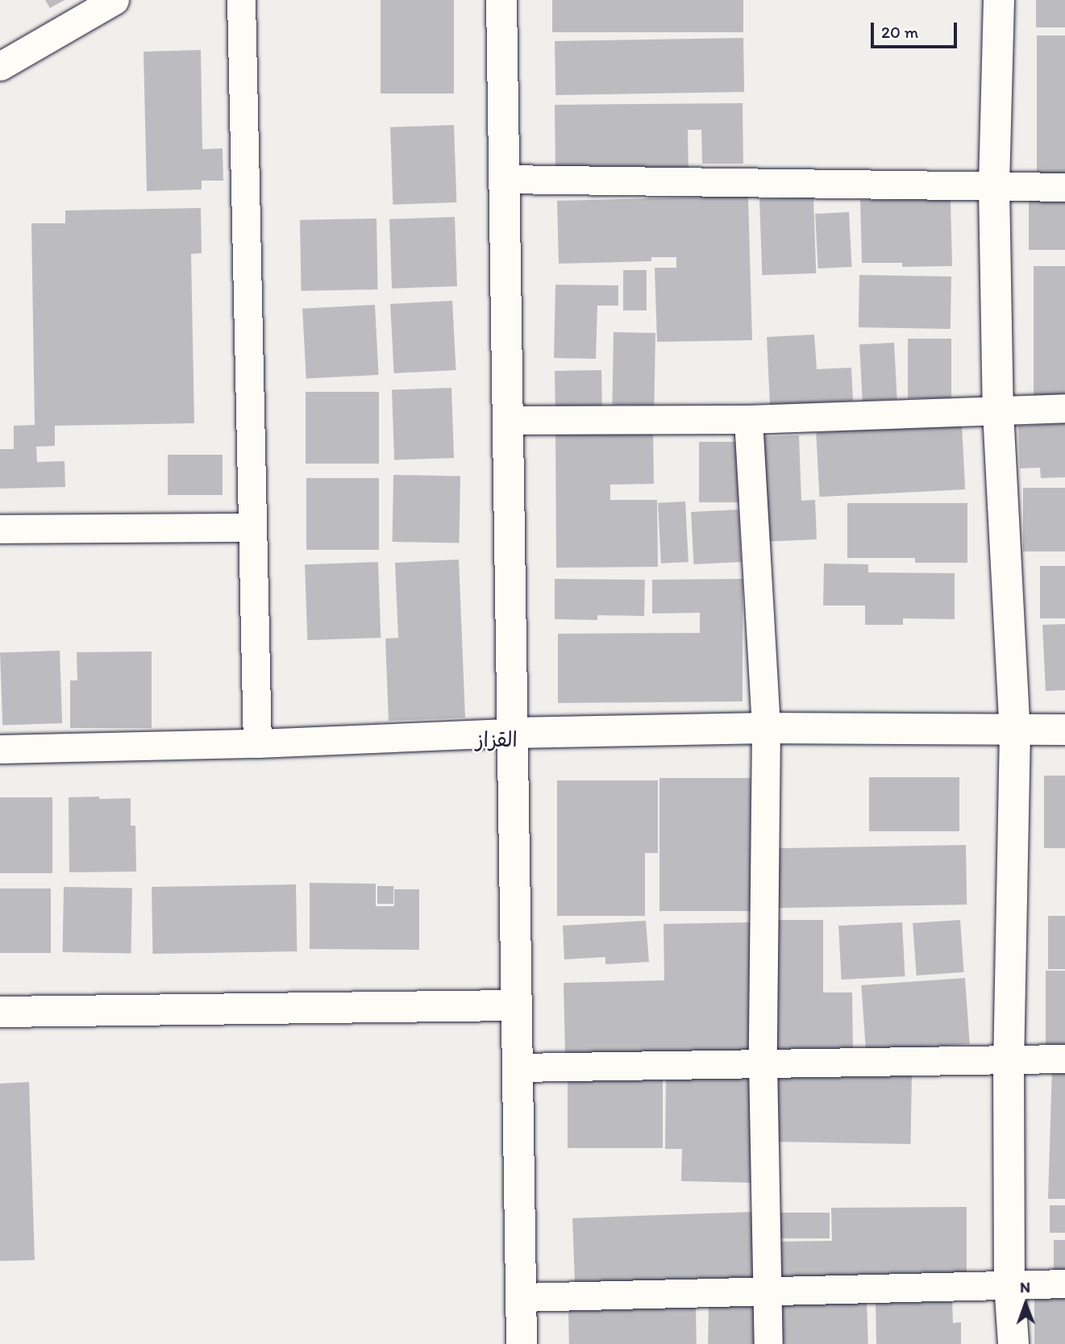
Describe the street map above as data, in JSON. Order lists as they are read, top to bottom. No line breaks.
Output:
{"districts":["القزاز"],"scale_bar":"20 m","north":"top"}
